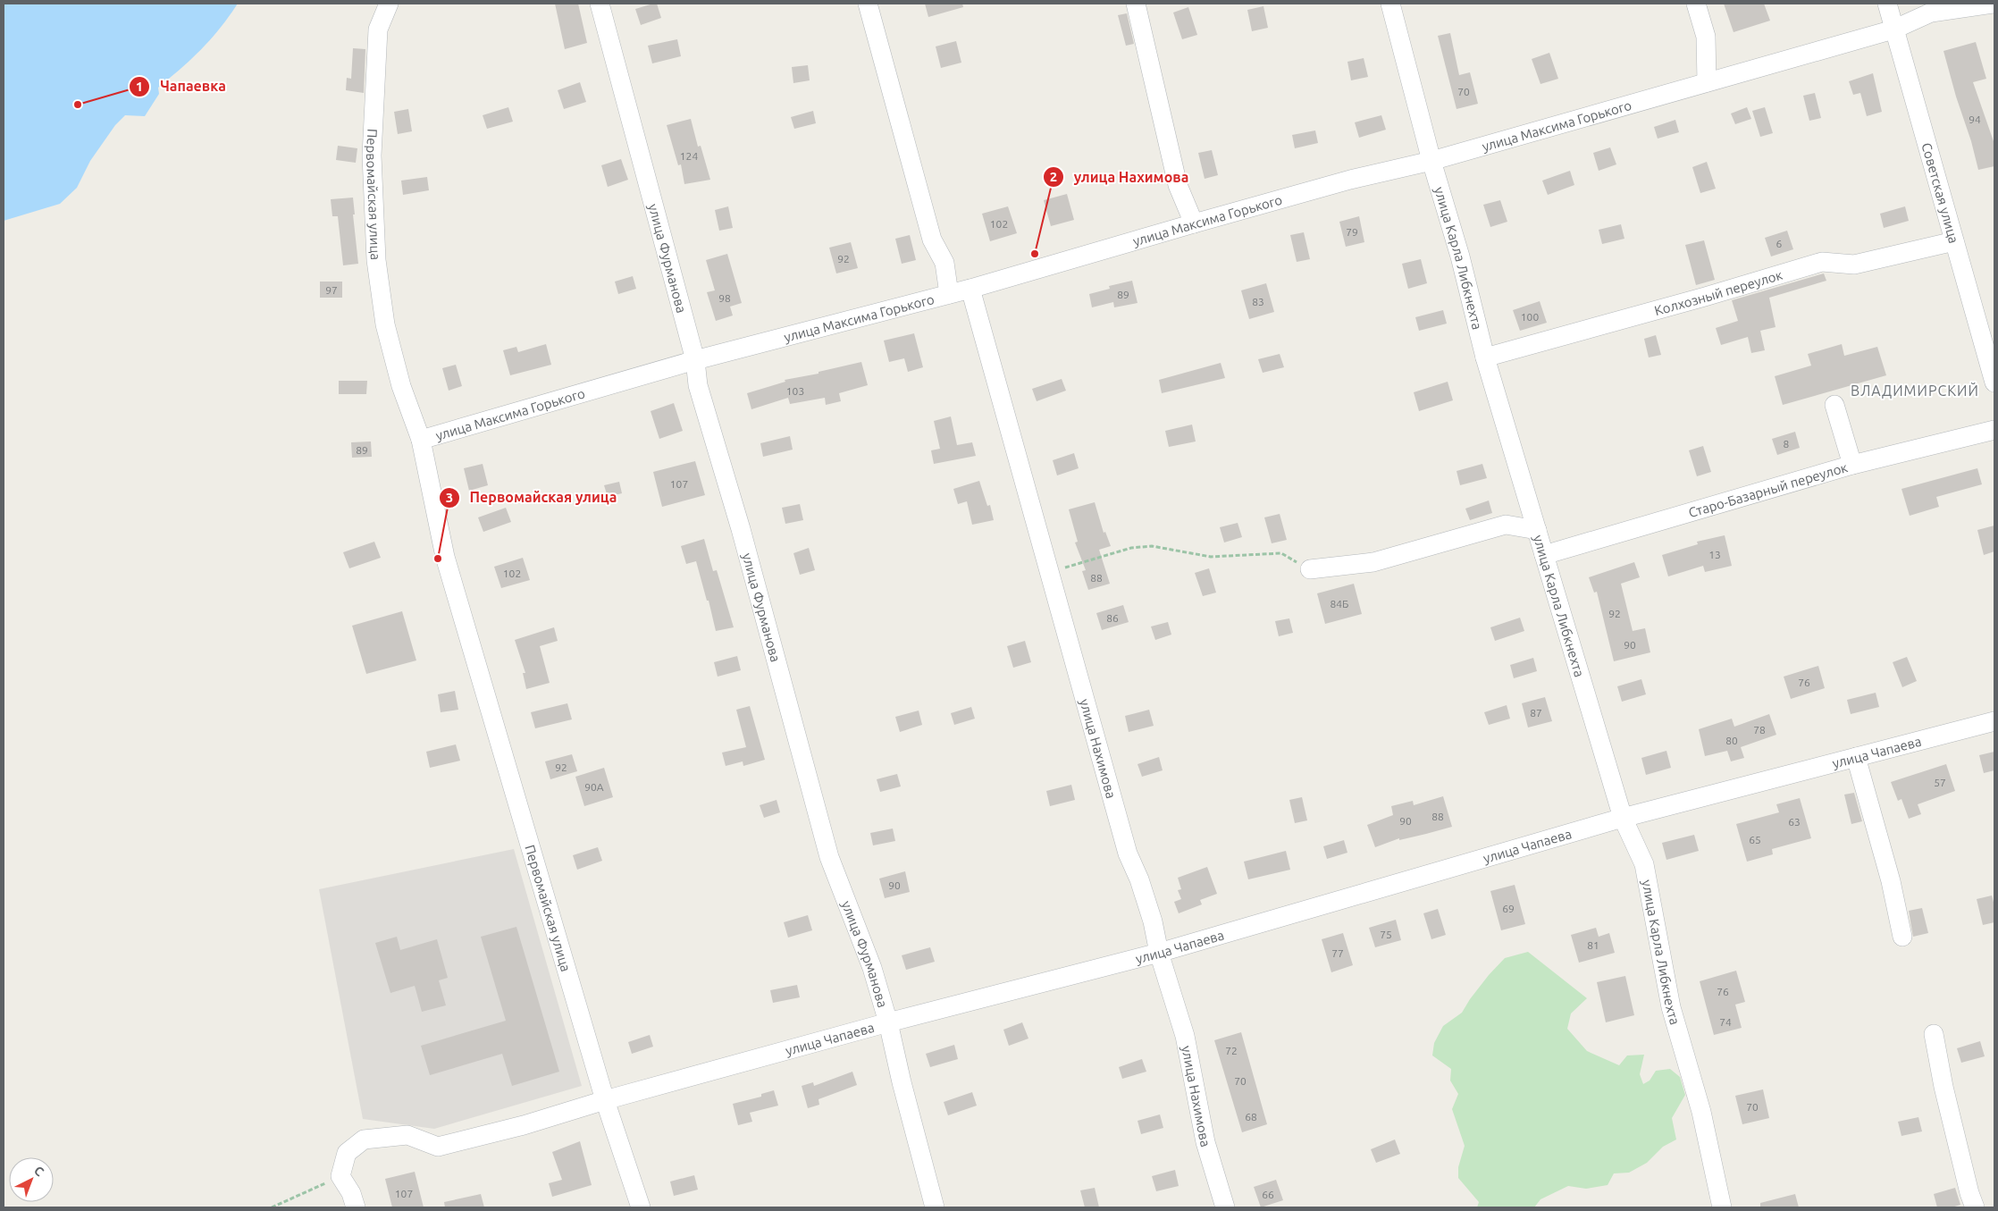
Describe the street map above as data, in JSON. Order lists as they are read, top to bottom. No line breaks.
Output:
{"streets":{"street":["улица Максима Горького","Советская улица","Первомайская улица","улица Карла Либкнехта","улица Фурманова","Колхозный переулок","Старо-Базарный переулок","улица Нахимова","улица Чапаева"]},"crossings":[["улица Максима Горького","Советская улица"],["улица Максима Горького","Первомайская улица"],["улица Максима Горького","улица Карла Либкнехта"],["улица Максима Горького","улица Фурманова"],["улица Максима Горького","улица Нахимова"],["Советская улица","Колхозный переулок"],["Первомайская улица","улица Чапаева"],["улица Карла Либкнехта","Колхозный переулок"],["улица Карла Либкнехта","Старо-Базарный переулок"],["улица Карла Либкнехта","улица Чапаева"],["улица Фурманова","улица Чапаева"],["улица Нахимова","улица Чапаева"]],"districts":["ВЛАДИМИРСКИЙ"],"places":["Чапаевка","улица Нахимова","Первомайская улица"],"house_numbers":["70","94","124","102","79","6","92","97","89","98","83","100","103","8","89","107","13","102","88","84Б","92","86","90","76","87","78","80","92","57","90А","88","90","63","65","90","69","75","81","77","76","74","72","70","70","68","107","66"],"north":"top right"}
